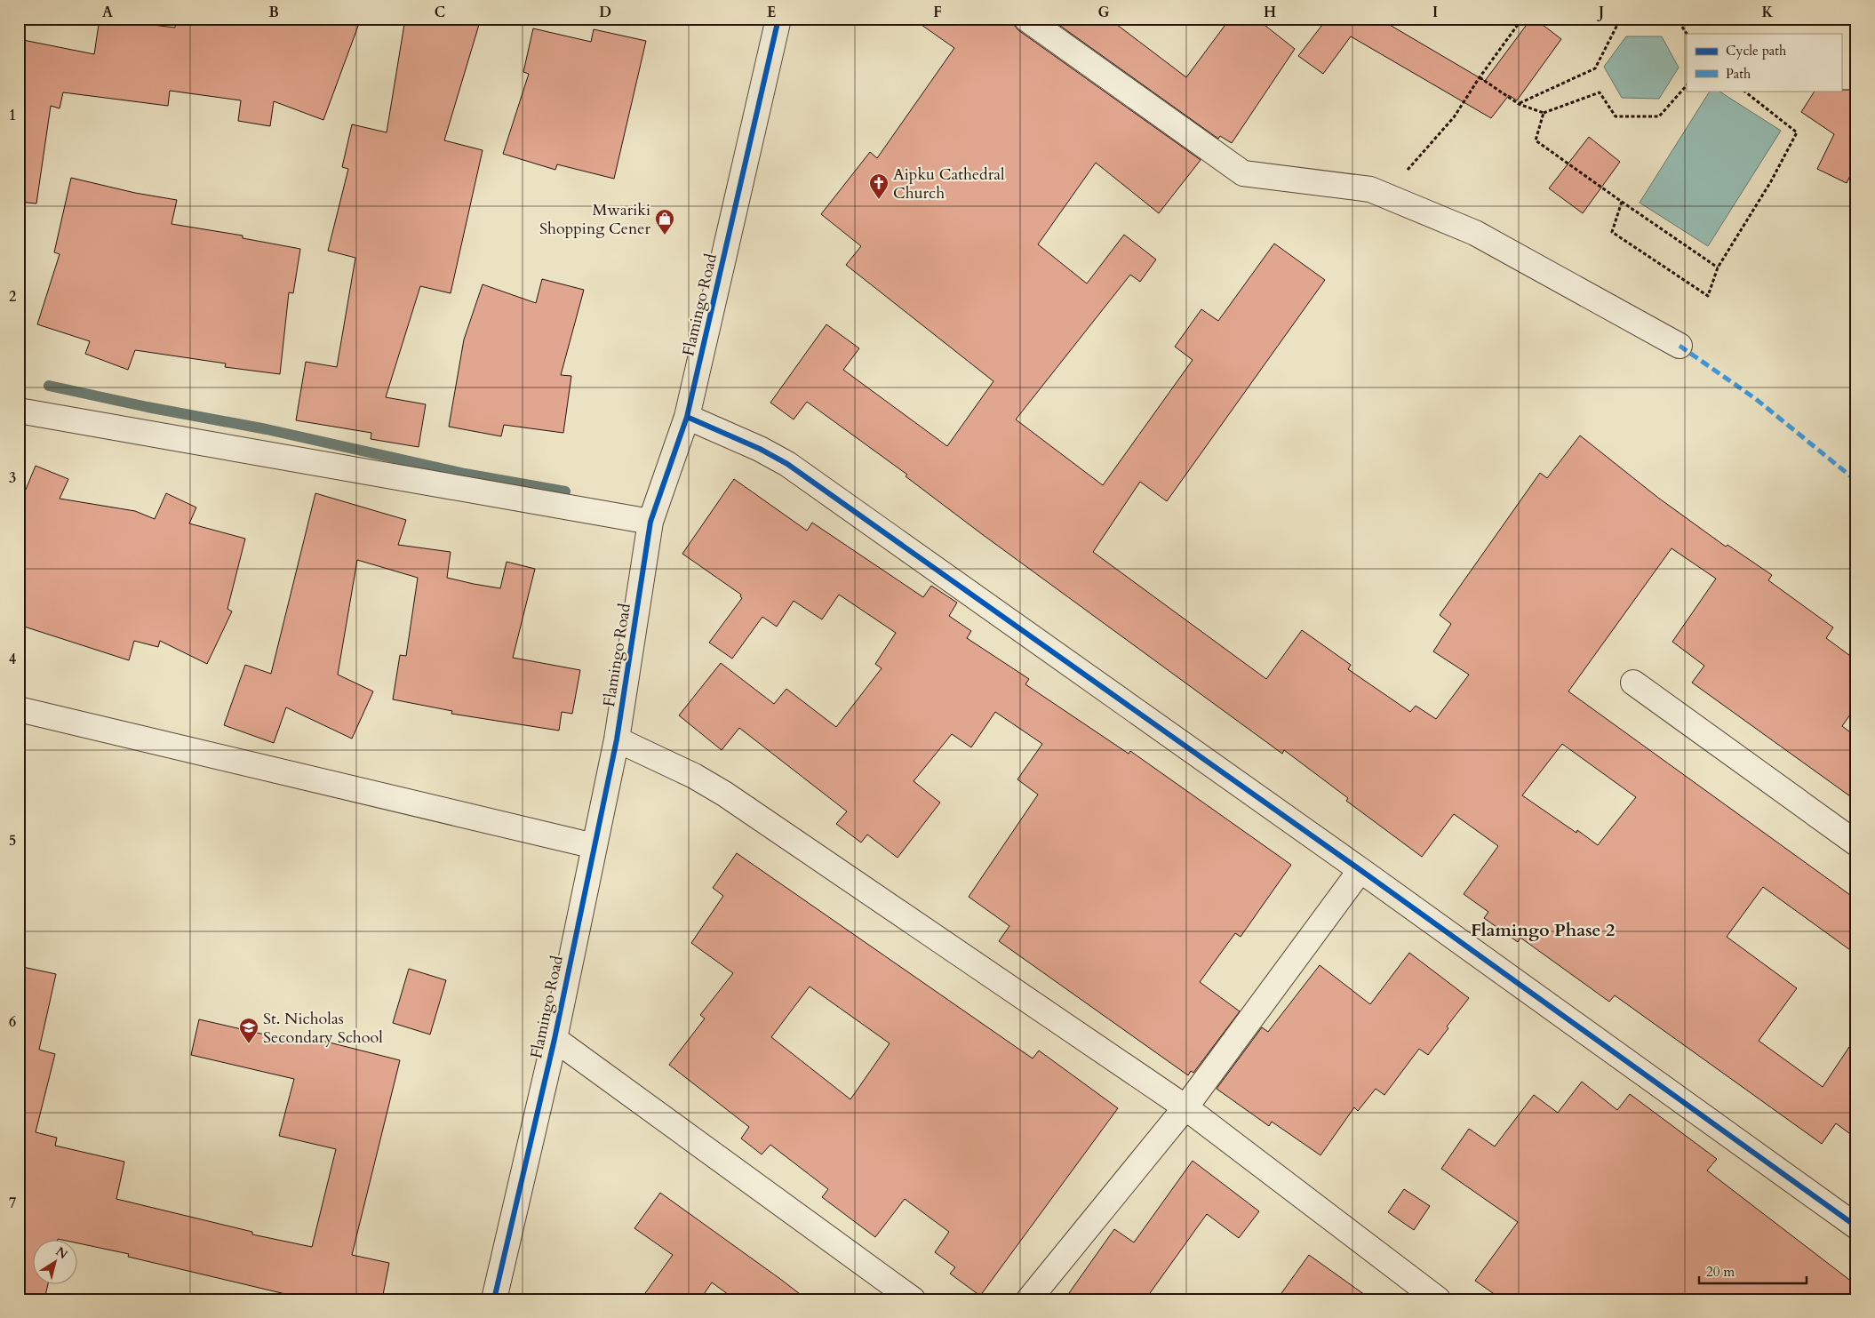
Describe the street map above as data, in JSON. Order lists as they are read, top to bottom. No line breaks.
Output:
{"streets":{"street":["Flamingo Road"]},"districts":["Flamingo Phase 2"],"places":{"church":["Aipku Cathedral Church"],"shop":["Mwariki Shopping Cener"],"school or university":["St. Nicholas Secondary School"]},"legend":["Cycle path","Path"],"scale_bar":"20 m","north":"top right","grid":{"columns":["A","B","C","D","E","F","G","H","I","J","K"],"rows":["1","2","3","4","5","6","7"]}}
